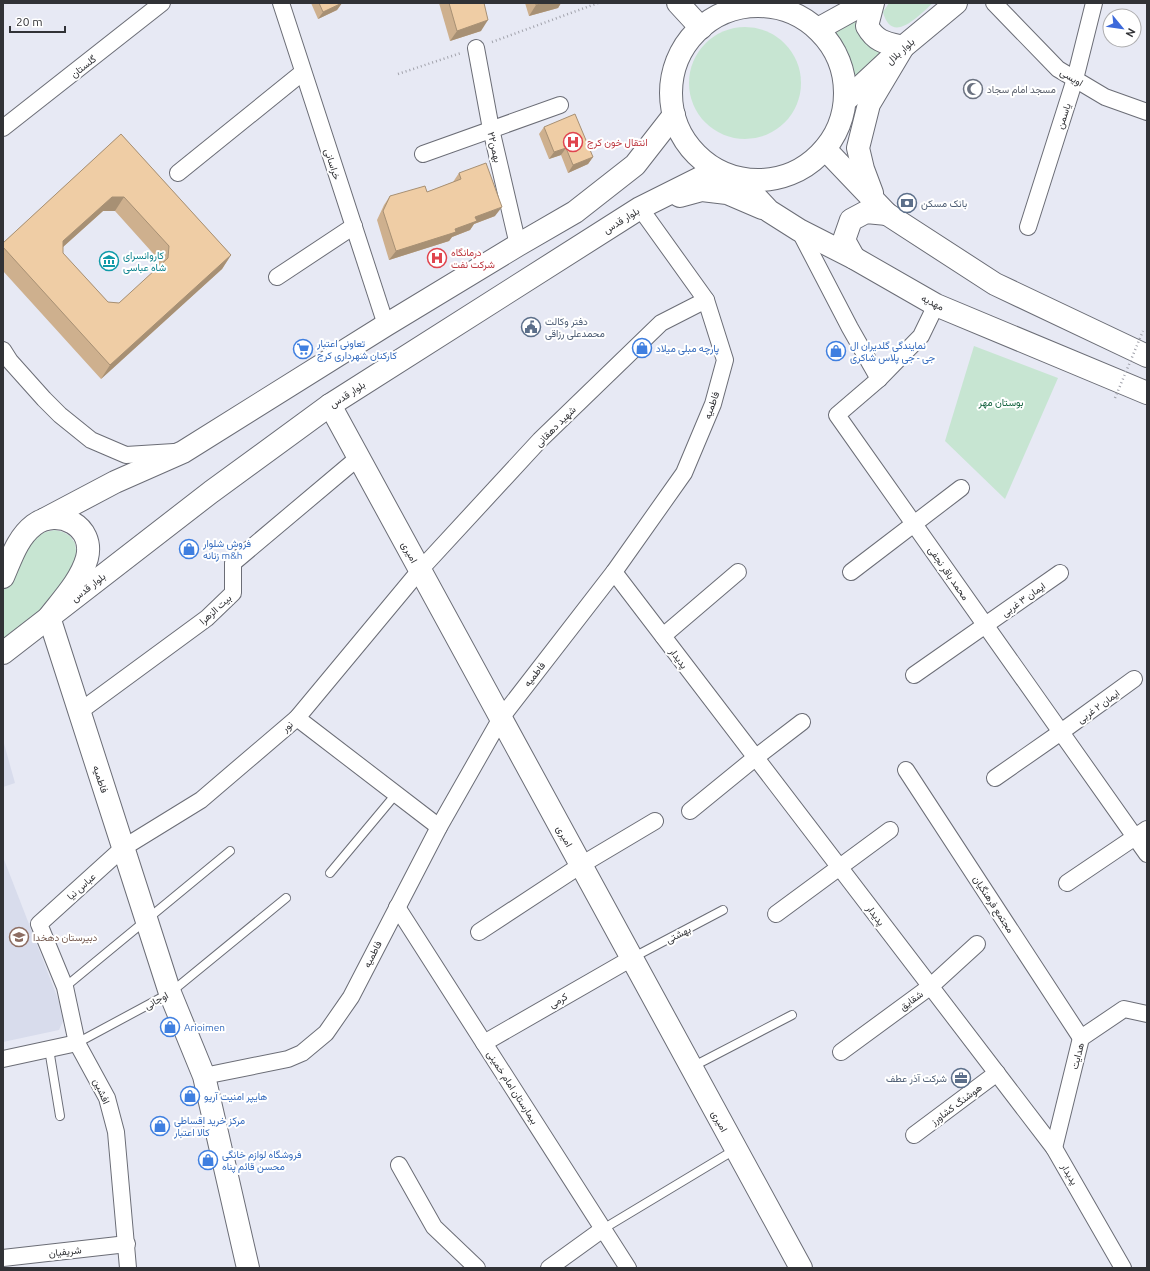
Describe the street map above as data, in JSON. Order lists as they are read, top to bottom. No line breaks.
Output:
{"streets":{"main road":["بلوار بلال","بلوار قدس","مهدیه","فاطمیه","امیری"],"street":["گلستان","اویسی","یاسمن","۲۲بهمن","خراسانی","شهید دهقانی","محمد باقر نجفی","ایمان ۳ غربی","بیت الزهرا","پدیدار","ایمان ۲ غربی","نور","عباس نیا","مجتمع فرهنگیان","اوجانی","کرمی","شقایق","هدایت","بیمارستان امام خمینی","افشین","هوشنگ کشاورز","شریفیان"],"lane":["بهشتی"]},"crossings":[["اویسی","یاسمن"],["بلوار قدس","فاطمیه"],["بلوار قدس","امیری"],["مهدیه","محمد باقر نجفی"],["فاطمیه","شهید دهقانی"],["فاطمیه","امیری"],["فاطمیه","بیت الزهرا"],["فاطمیه","پدیدار"],["فاطمیه","نور"],["فاطمیه","عباس نیا"],["فاطمیه","اوجانی"],["فاطمیه","بیمارستان امام خمینی"],["شهید دهقانی","امیری"],["شهید دهقانی","نور"],["امیری","بیت الزهرا"],["امیری","نور"],["امیری","بهشتی"],["امیری","کرمی"],["محمد باقر نجفی","ایمان ۳ غربی"],["محمد باقر نجفی","ایمان ۲ غربی"],["پدیدار","شقایق"],["پدیدار","هدایت"],["پدیدار","هوشنگ کشاورز"],["نور","عباس نیا"],["عباس نیا","افشین"],["مجتمع فرهنگیان","هدایت"],["بهشتی","کرمی"],["اوجانی","افشین"],["کرمی","بیمارستان امام خمینی"],["افشین","شریفیان"]],"parks":["بوستان مهر"],"places":{"mosque":["مسجد امام سجاد"],"hospital":["انتقال خون کرج","درمانگاه شرکت نفت"],"bank":["بانک مسکن"],"museum":["کاروانسرای شاه عباسی"],"public building":["دفتر وکالت محمدعلی رزاقی"],"shop":["پارچه مبلی میلاد","نمایندگی گلدیران ال جی - جی پلاس شاکری","فروش شلوار زنانه m&h","Arioimen","هایپر امنیت آریو","مرکز خرید اقساطی کالا اعتبار","فروشگاه لوازم خانگی محسن قائم پناه"],"supermarket":["تعاونی اعتبار کارکنان شهرداری کرج"],"school or university":["دبیرستان دهخدا"],"office":["شرکت آذر عطف"]},"scale_bar":"20 m","north":"bottom right"}
